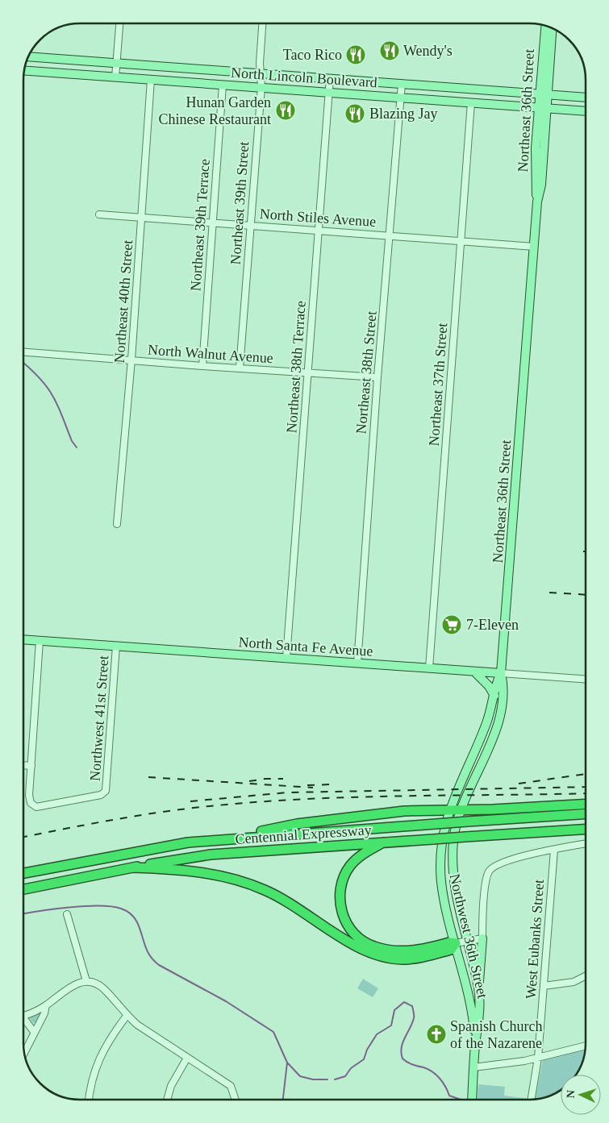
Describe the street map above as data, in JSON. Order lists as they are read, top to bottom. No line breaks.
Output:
{"streets":{"highway":["Centennial Expressway"],"main road":["North Lincoln Boulevard","Northeast 36th Street","North Santa Fe Avenue","Northwest 36th Street"],"street":["Northeast 39th Street","North Stiles Avenue","Northeast 39th Terrace","Northeast 40th Street","North Walnut Avenue","Northeast 38th Terrace","Northeast 38th Street","Northeast 37th Street","Northwest 41st Street","West Eubanks Street"]},"crossings":[["North Lincoln Boulevard","Northeast 36th Street"],["North Lincoln Boulevard","Northeast 39th Street"],["North Lincoln Boulevard","Northeast 39th Terrace"],["North Lincoln Boulevard","Northeast 40th Street"],["North Lincoln Boulevard","Northeast 38th Terrace"],["North Lincoln Boulevard","Northeast 38th Street"],["North Lincoln Boulevard","Northeast 37th Street"],["Northeast 36th Street","North Stiles Avenue"],["Northeast 36th Street","North Santa Fe Avenue"],["Northeast 36th Street","Northwest 36th Street"],["Northeast 39th Street","North Stiles Avenue"],["Northeast 39th Street","North Walnut Avenue"],["North Stiles Avenue","Northeast 39th Terrace"],["North Stiles Avenue","Northeast 40th Street"],["North Stiles Avenue","Northeast 38th Terrace"],["North Stiles Avenue","Northeast 38th Street"],["North Stiles Avenue","Northeast 37th Street"],["Northeast 39th Terrace","North Walnut Avenue"],["Northeast 40th Street","North Walnut Avenue"],["North Walnut Avenue","Northeast 38th Terrace"],["North Walnut Avenue","Northeast 38th Street"],["Northeast 38th Terrace","North Santa Fe Avenue"],["Northeast 38th Street","North Santa Fe Avenue"],["Northeast 37th Street","North Santa Fe Avenue"],["North Santa Fe Avenue","Northwest 41st Street"],["North Santa Fe Avenue","Northwest 36th Street"],["Northwest 36th Street","West Eubanks Street"]],"places":{"restaurant":["Wendy's","Taco Rico","Hunan Garden Chinese Restaurant","Blazing Jay"],"supermarket":["7-Eleven"],"church":["Spanish Church of the Nazarene"]},"north":"left"}
